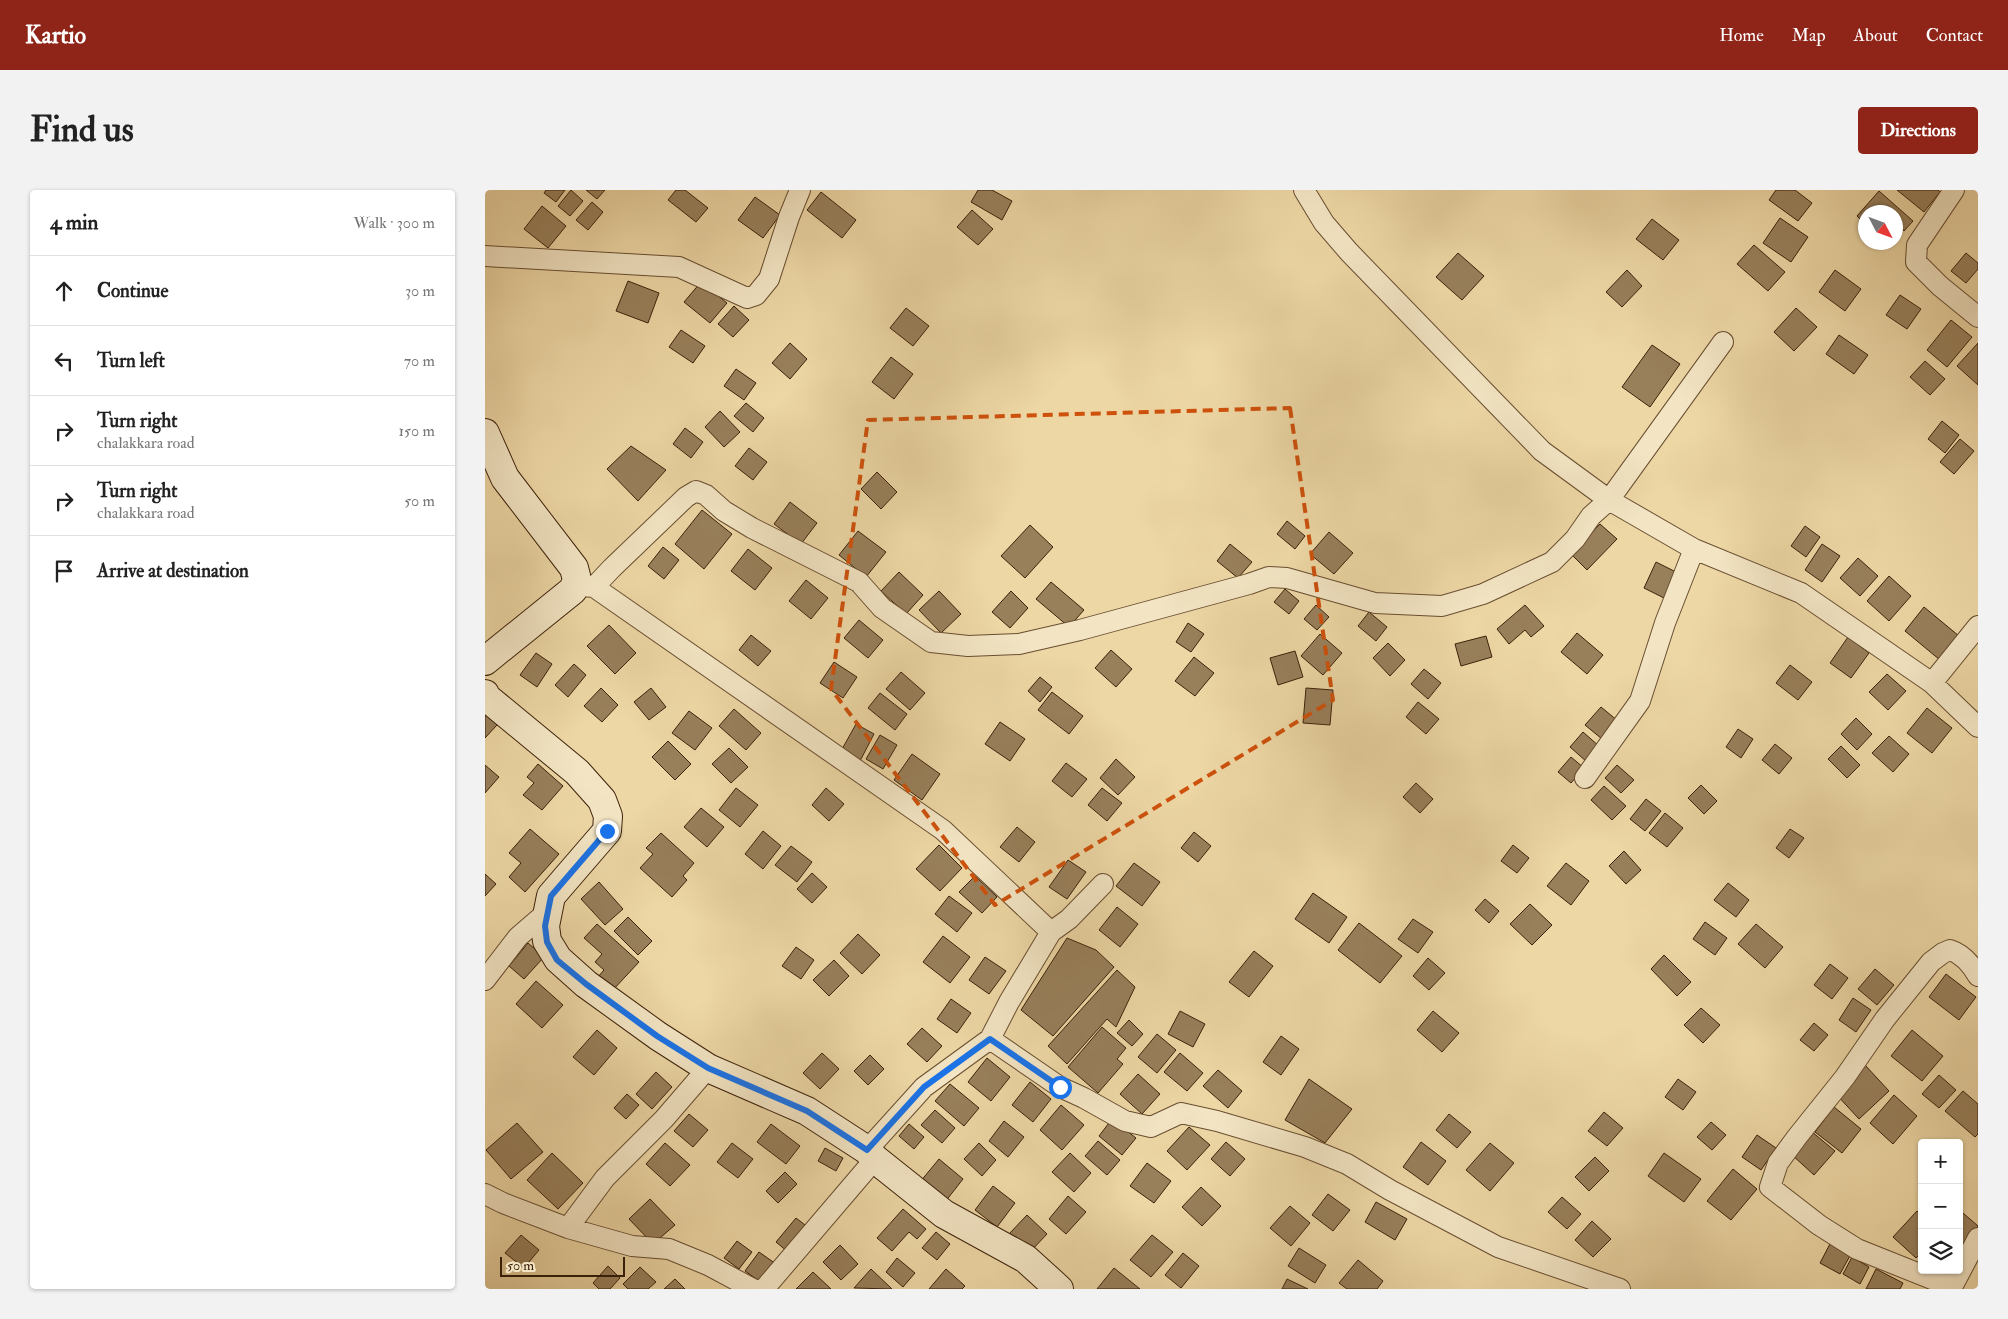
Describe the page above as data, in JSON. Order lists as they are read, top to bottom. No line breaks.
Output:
{"scale_bar":"50 m","north":"bottom right","page":{"header":"Kartio","nav":["Home","Map","About","Contact"],"buttons":"Directions","title":"Find us","heading":["4 min","Walk · 300 m"],"list":[["Continue","30 m"],["Turn left","70 m"],["Turn right","chalakkara road","150 m"],["Turn right","chalakkara road","50 m"],"Arrive at destination"],"map_buttons":["+","−"],"scale":"50 m"}}
